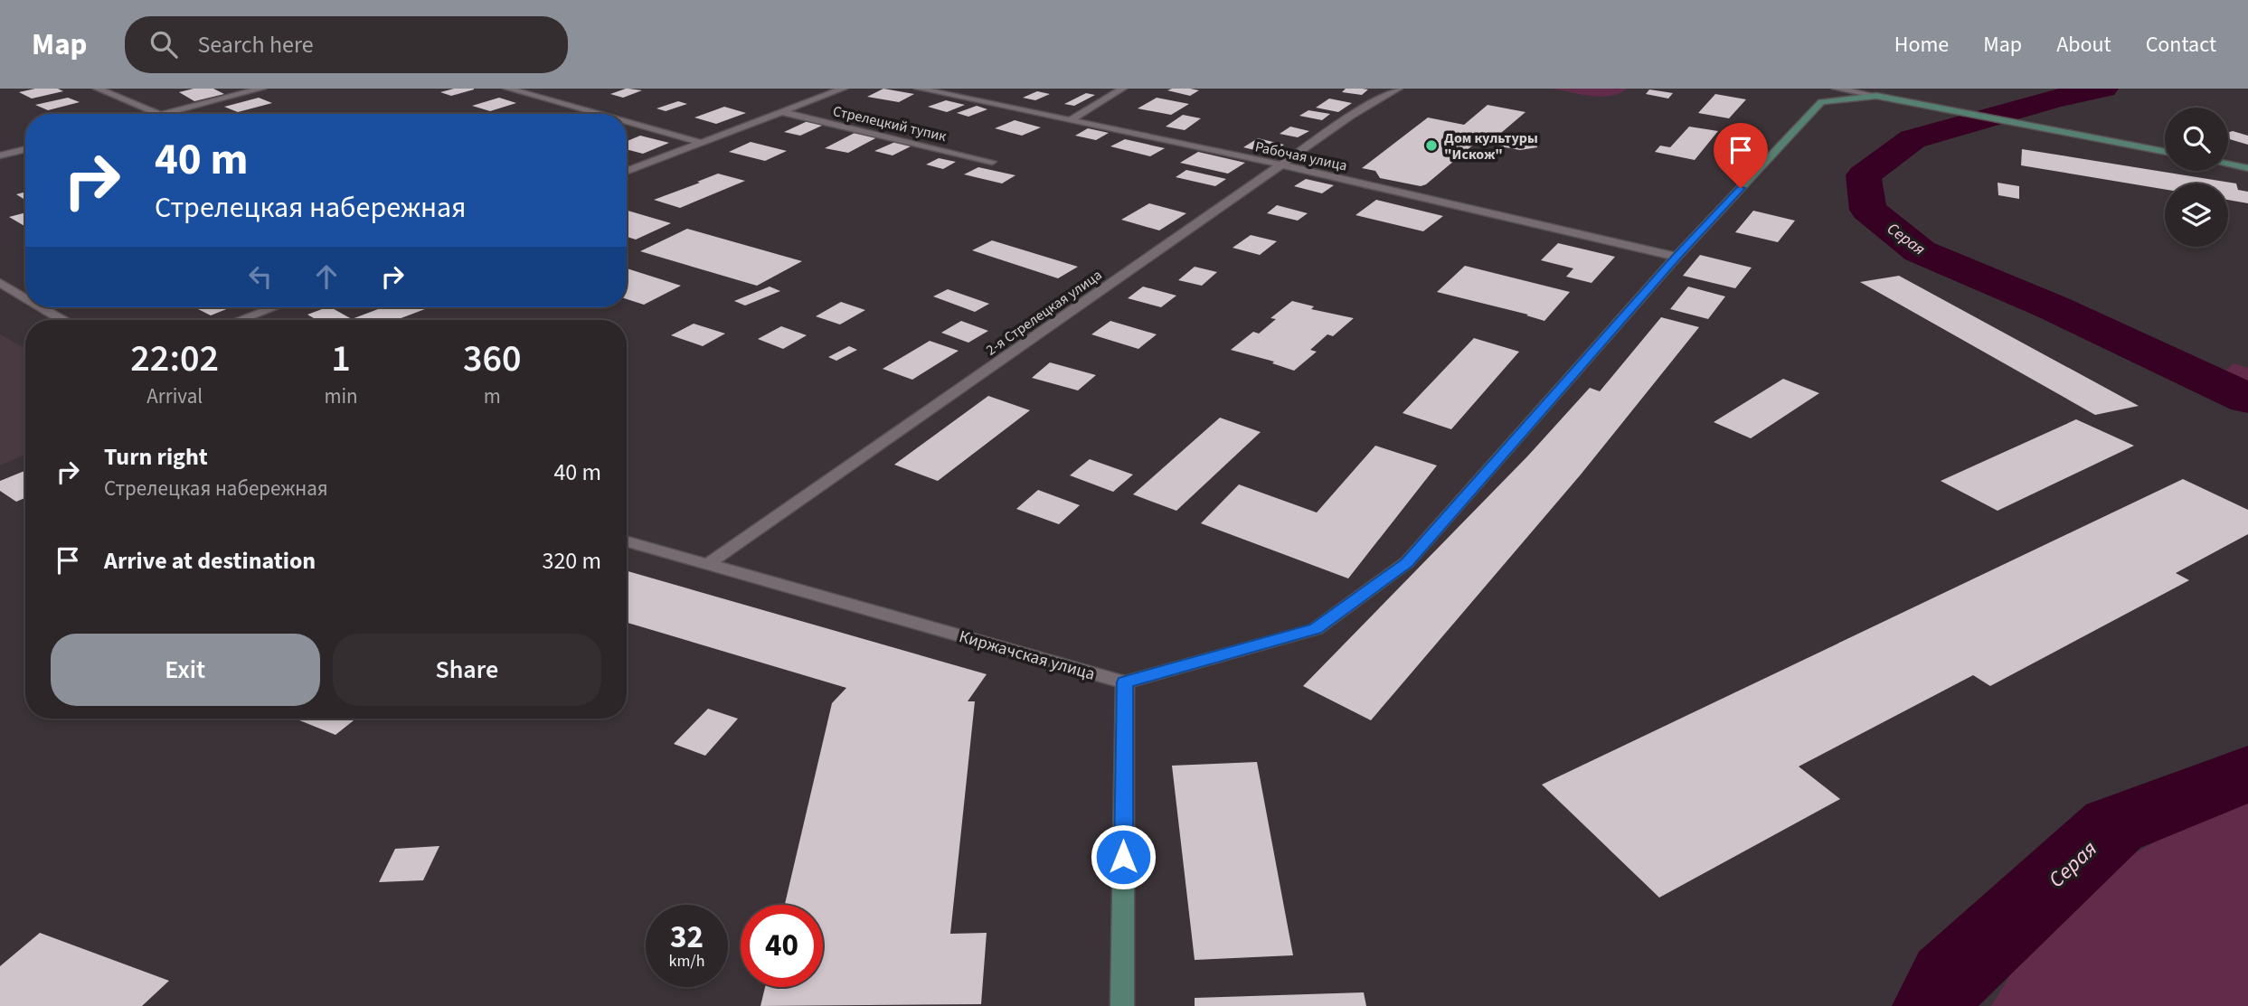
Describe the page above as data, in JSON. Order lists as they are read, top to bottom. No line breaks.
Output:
{"streets":{"street":["Стрелецкий тупик","Рабочая улица","2-я Стрелецкая улица","Киржачская улица"]},"crossings":[["Рабочая улица","2-я Стрелецкая улица"],["2-я Стрелецкая улица","Киржачская улица"]],"water":["Серая"],"places":["Дом культуры \"Искож\""],"page":{"header":"Map","search":"Search here","nav":["Home","Map","About","Contact"],"turn":["40 m","Стрелецкая набережная"],"eta":["22:02","Arrival","1","min","360","m"],"list":[{"name":"Turn right","note":"Стрелецкая набережная","value":"40 m"},{"name":"Arrive at destination","value":"320 m"}],"buttons":["Exit","Share"],"speed":"32 km/h","limit":"40"}}
